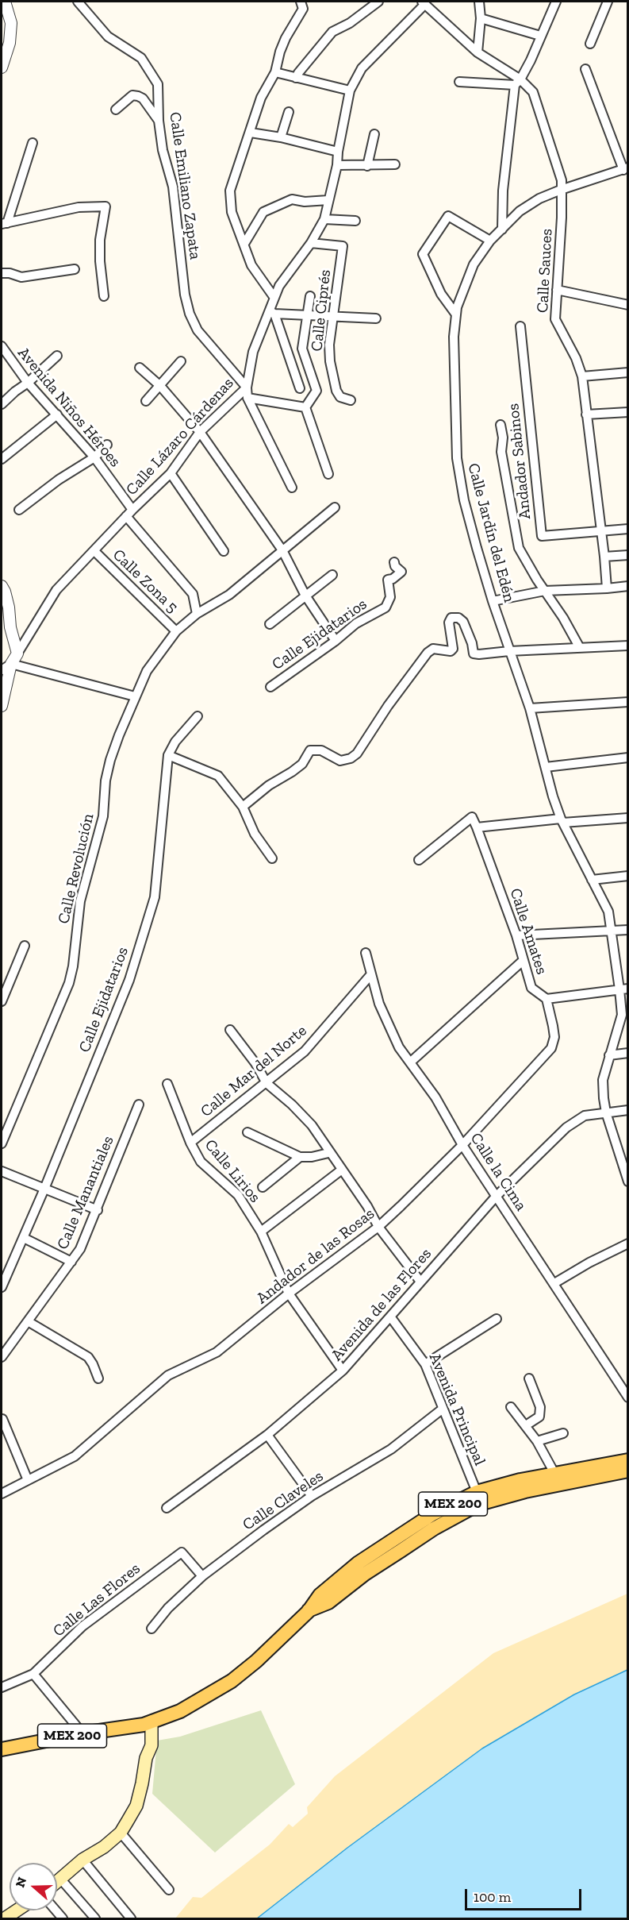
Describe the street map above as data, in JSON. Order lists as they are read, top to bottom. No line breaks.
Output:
{"streets":{"main road":["MEX 200"],"street":["Calle Emiliano Zapata","Calle Sauces","Calle Ciprés","Avenida Niños Héroes","Calle Lázaro Cárdenas","Andador Sabinos","Calle Jardín del Edén","Calle Zona 5","Calle Ejidatarios","Calle Revolución","Calle Amates","Calle Mar del Norte","Calle Lirios","Calle la Cima","Calle Manantiales","Andador de las Rosas","Avenida de las Flores","Avenida Principal","Calle Claveles","Calle Las Flores"]},"crossings":[["Calle Emiliano Zapata","Calle Lázaro Cárdenas"],["Calle Sauces","Calle Lázaro Cárdenas"],["Calle Sauces","Andador Sabinos"],["Calle Sauces","Calle Jardín del Edén"],["Calle Ciprés","Calle Lázaro Cárdenas"],["Avenida Niños Héroes","Calle Lázaro Cárdenas"],["Avenida Niños Héroes","Calle Revolución"],["Calle Lázaro Cárdenas","Calle Zona 5"],["Calle Jardín del Edén","Avenida de las Flores"],["Calle Zona 5","Calle Revolución"],["Calle Amates","Andador de las Rosas"],["Calle Mar del Norte","Calle Lirios"],["Calle Mar del Norte","Calle la Cima"],["Calle Lirios","Andador de las Rosas"],["Calle Lirios","Avenida de las Flores"],["Calle la Cima","Andador de las Rosas"],["Calle la Cima","Avenida de las Flores"],["Avenida de las Flores","Avenida Principal"],["Avenida Principal","Calle Claveles"],["Avenida Principal","MEX 200"],["Calle Claveles","Calle Las Flores"]],"scale_bar":"100 m","north":"left"}
